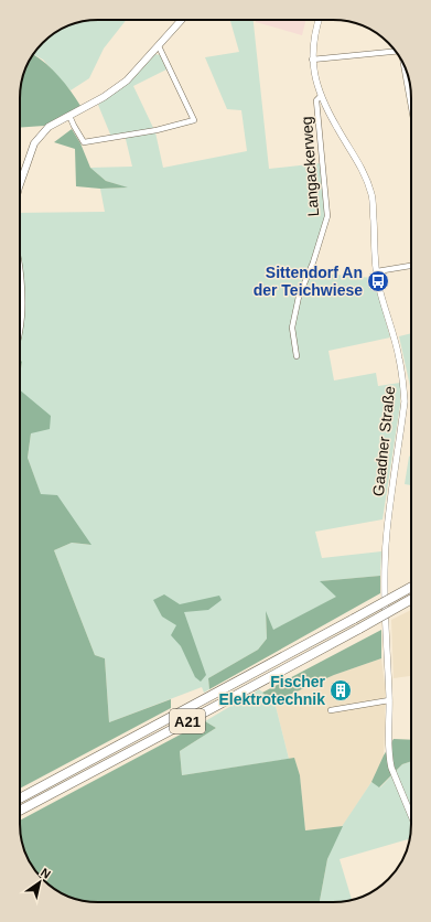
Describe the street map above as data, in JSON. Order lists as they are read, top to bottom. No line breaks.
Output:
{"streets":{"highway":["A21"],"street":["Langackerweg","Gaadner Straße"]},"crossings":[["Langackerweg","Gaadner Straße"]],"places":{"bus stop":["Sittendorf An der Teichwiese"],"building":["Fischer Elektrotechnik"]},"north":"top right"}
